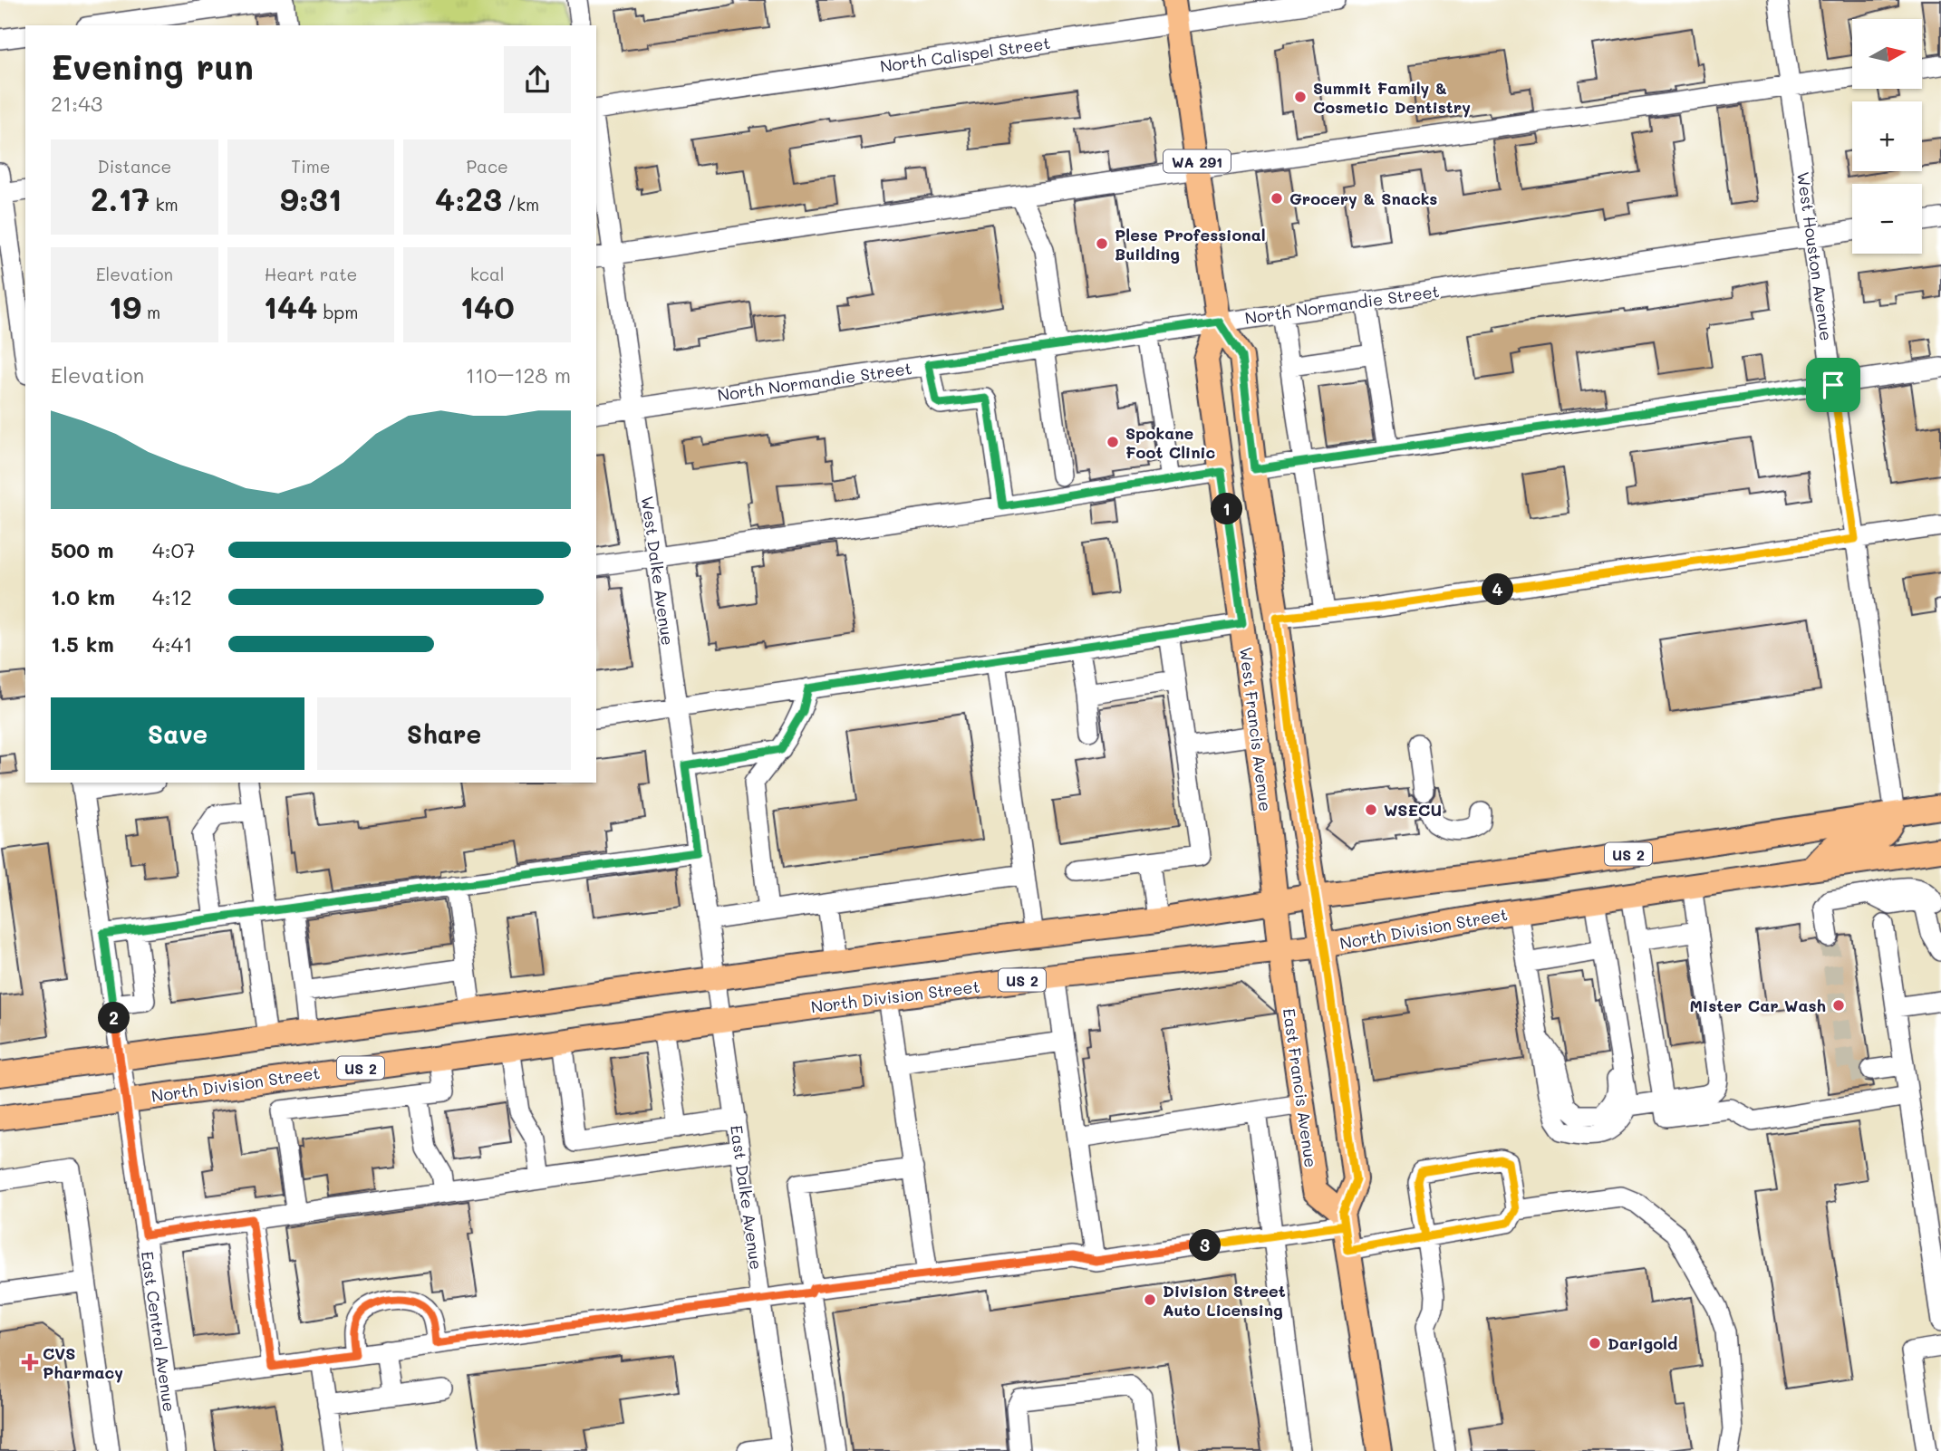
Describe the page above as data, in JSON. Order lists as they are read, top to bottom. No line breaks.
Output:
{"streets":{"main road":["WA 291","West Francis Avenue","US 2","North Division Street","East Francis Avenue"],"street":["North Calispel Street","West Houston Avenue","North Normandie Street","West Dalke Avenue","East Dalke Avenue","East Central Avenue"]},"crossings":[["North Calispel Street","West Francis Avenue"],["West Houston Avenue","North Normandie Street"],["West Houston Avenue","US 2"],["North Normandie Street","West Dalke Avenue"],["North Normandie Street","West Francis Avenue"],["West Dalke Avenue","US 2"],["West Dalke Avenue","North Division Street"],["West Dalke Avenue","East Dalke Avenue"],["West Francis Avenue","US 2"],["West Francis Avenue","North Division Street"],["West Francis Avenue","East Francis Avenue"],["US 2","East Central Avenue"],["North Division Street","East Francis Avenue"],["North Division Street","East Dalke Avenue"],["North Division Street","East Central Avenue"]],"places":{"other":["Summit Family & Cosmetic Dentistry","Grocery & Snacks","Plese Professional Building","Spokane Foot Clinic","WSECU","Mister Car Wash","Division Street Auto Licensing","Darigold"],"health":["CVS Pharmacy"]},"north":"right","page":{"map_buttons":["+","−"],"heading":["Evening run","21:43"],"stats":[["Distance","2.17 km"],["Time","9:31"],["Pace","4:23 /km"],["Elevation","19 m"],["Heart rate","144 bpm"],["kcal","140"]],"chart":["Elevation","110–128 m"],"pins":["1","4","2","3"],"list":[{"name":"500 m","note":"4:07"},{"name":"1.0 km","note":"4:12"},{"name":"1.5 km","note":"4:41"}],"buttons":["Save","Share"]}}
